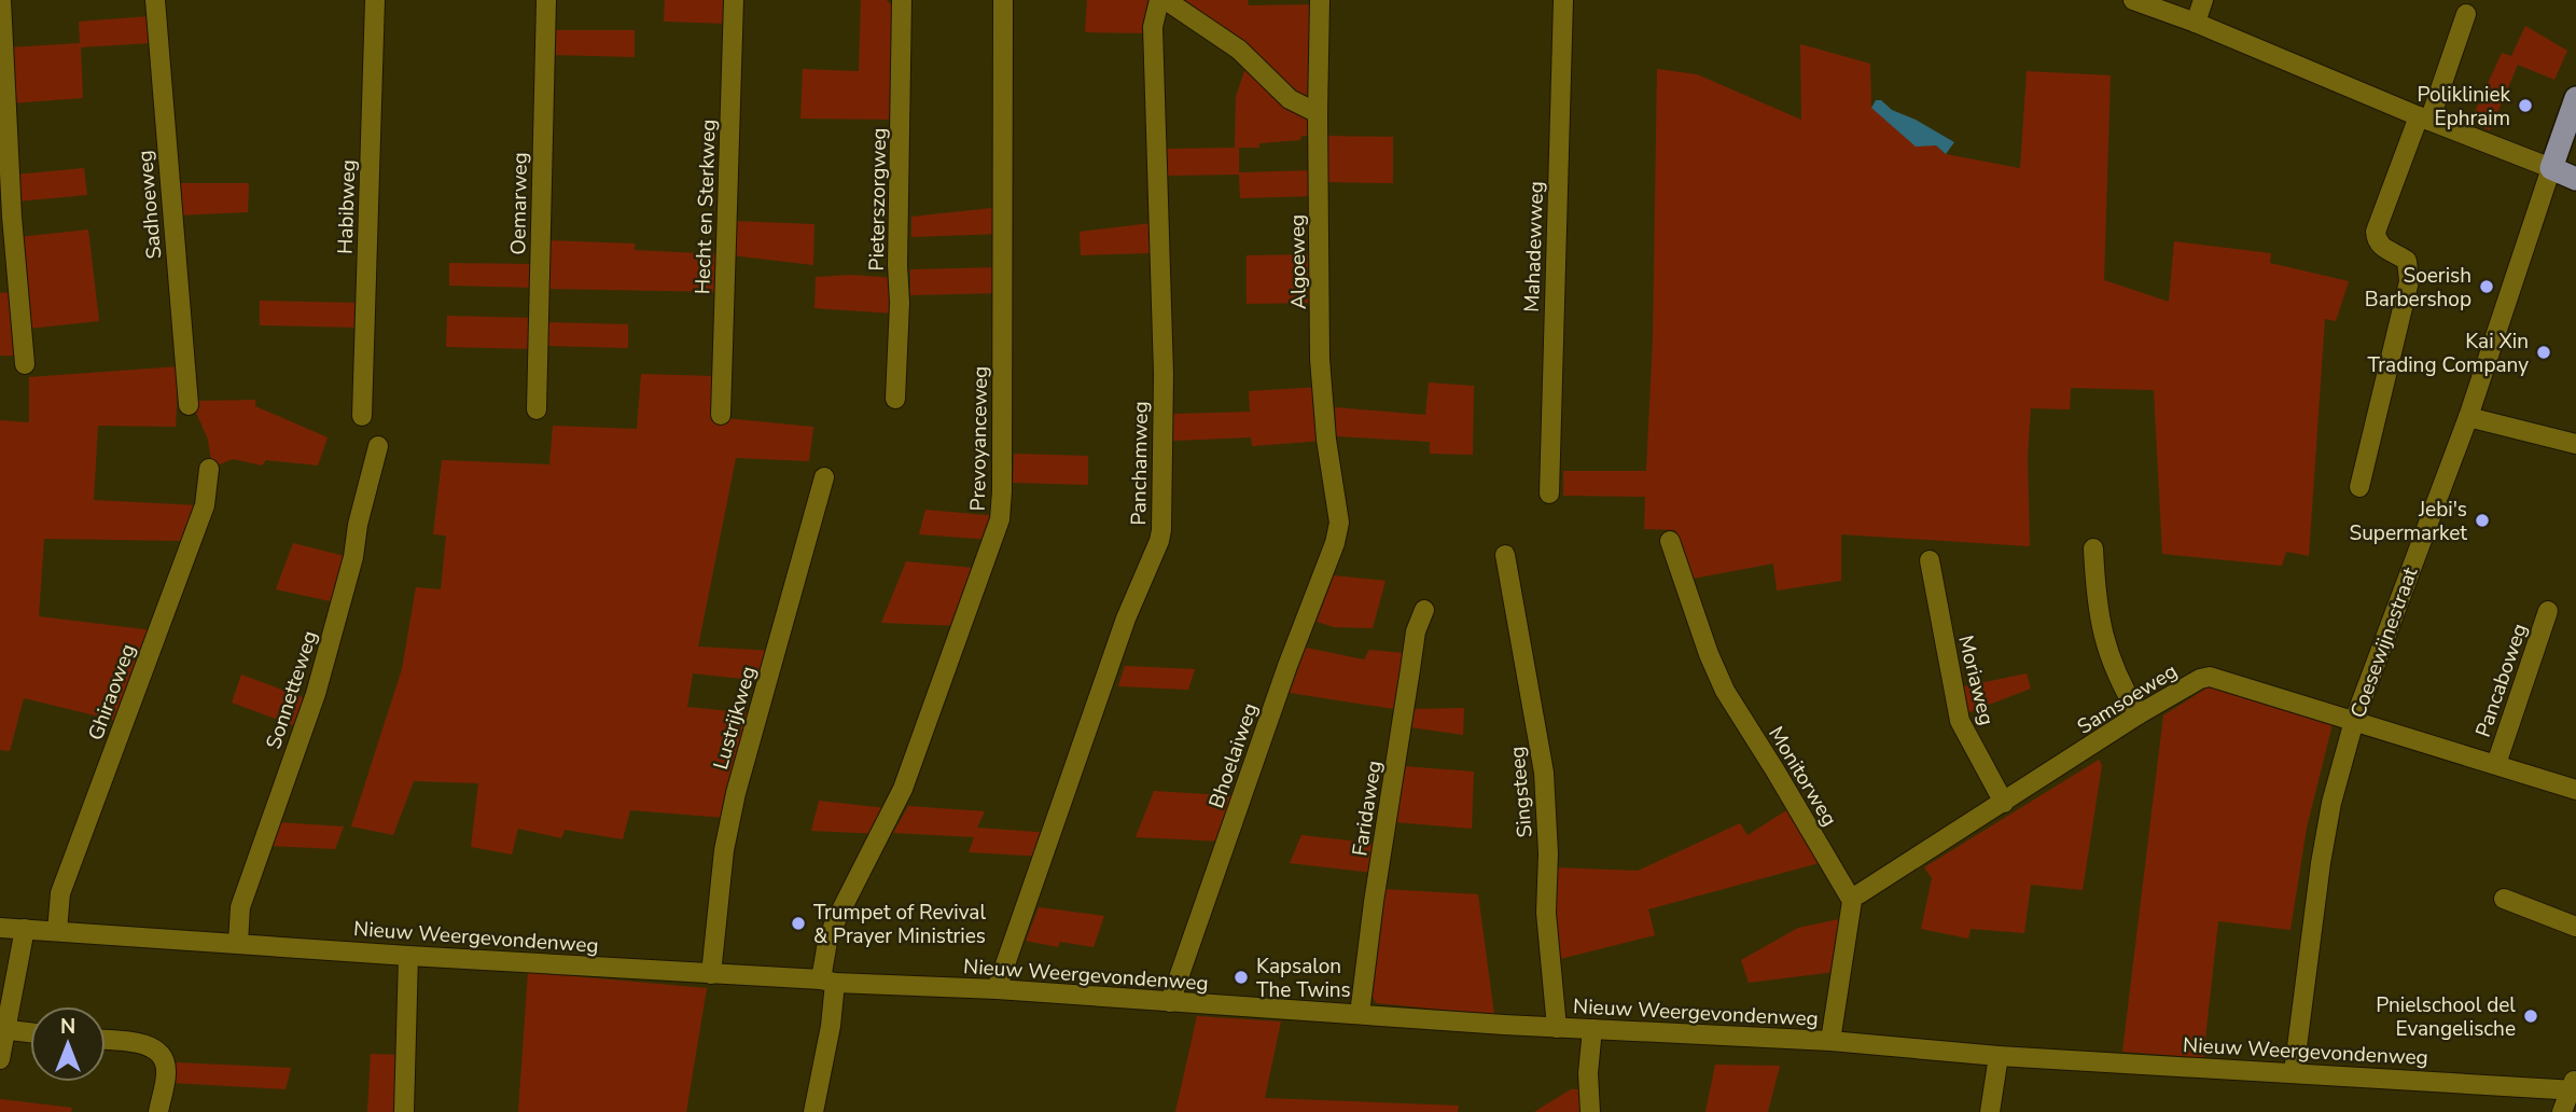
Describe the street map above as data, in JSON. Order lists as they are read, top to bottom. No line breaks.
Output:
{"streets":{"main road":["Coesewijnestraat"],"street":["Pieterszorgweg","Oemarweg","Sadhoeweg","Habibweg","Hecht en Sterkweg","Mahadewweg","Algoeweg","Prevoyanceweg","Panchamweg","Moriaweg","Pancaboweg","Sonnetteweg","Ghiraoweg","Samsoeweg","Lustrijkweg","Bhoelaiweg","Monitorweg","Singsteeg","Faridaweg","Nieuw Weergevondenweg"]},"crossings":[["Algoeweg","Bhoelaiweg"],["Prevoyanceweg","Nieuw Weergevondenweg"],["Panchamweg","Nieuw Weergevondenweg"],["Coesewijnestraat","Samsoeweg"],["Coesewijnestraat","Nieuw Weergevondenweg"],["Moriaweg","Samsoeweg"],["Pancaboweg","Samsoeweg"],["Sonnetteweg","Nieuw Weergevondenweg"],["Ghiraoweg","Nieuw Weergevondenweg"],["Lustrijkweg","Nieuw Weergevondenweg"],["Bhoelaiweg","Nieuw Weergevondenweg"],["Monitorweg","Nieuw Weergevondenweg"],["Singsteeg","Nieuw Weergevondenweg"],["Faridaweg","Nieuw Weergevondenweg"]],"places":["Polikliniek Ephraim","Soerish Barbershop","Kai Xin Trading Company","Jebi's Supermarket","Trumpet of Revival & Prayer Ministries","Kapsalon The Twins","Pnielschool del Evangelische"],"north":"top"}
